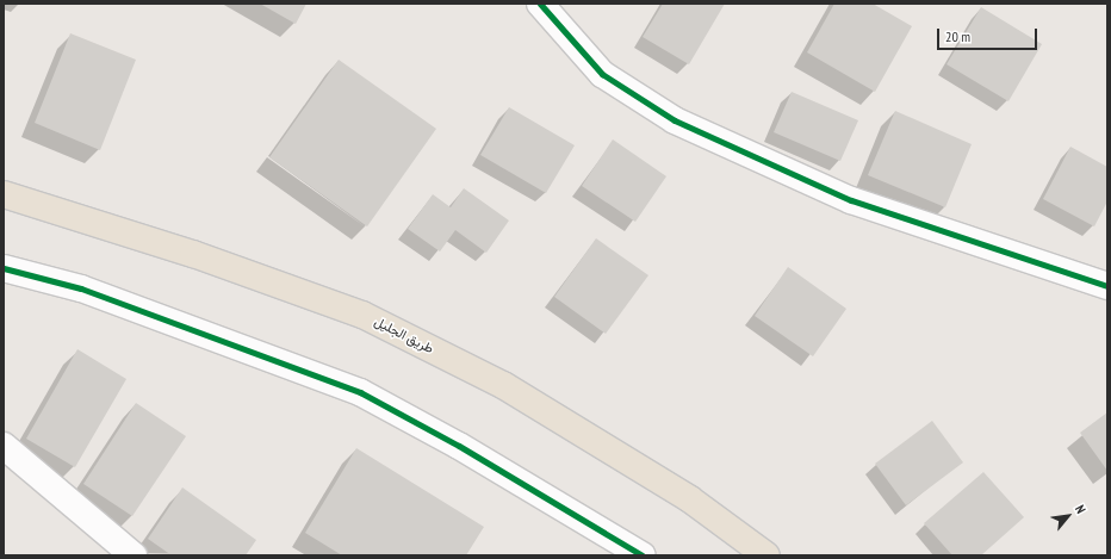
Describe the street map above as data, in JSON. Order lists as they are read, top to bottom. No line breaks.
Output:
{"streets":{"main road":["طريق الجليل"]},"scale_bar":"20 m","north":"top right"}
